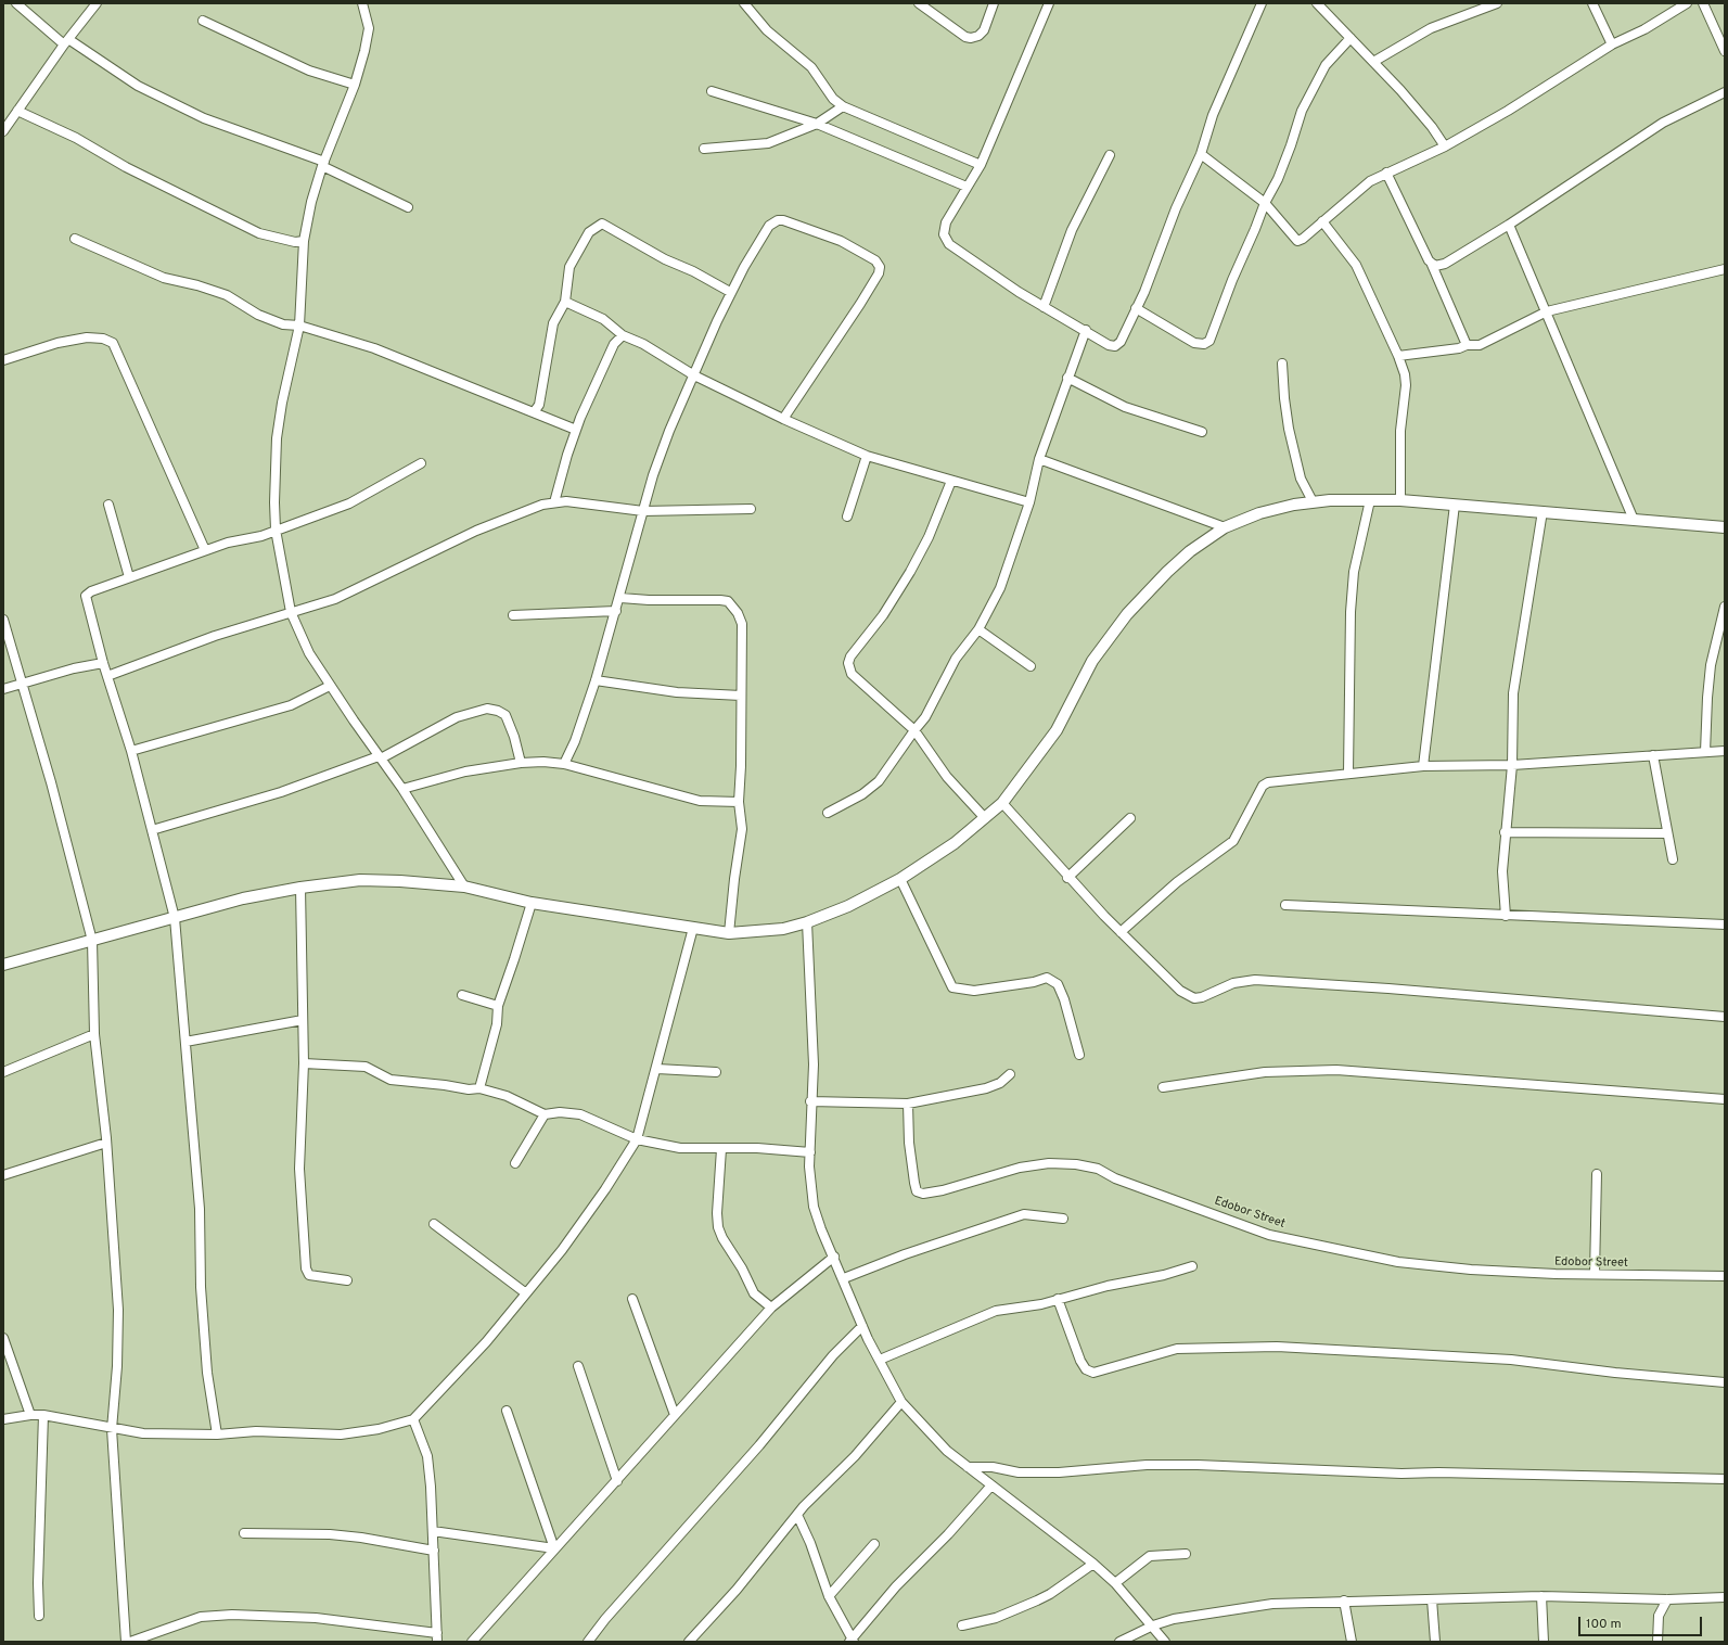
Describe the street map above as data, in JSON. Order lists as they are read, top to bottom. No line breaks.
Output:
{"streets":{"street":["Edobor Street"]},"scale_bar":"100 m"}
